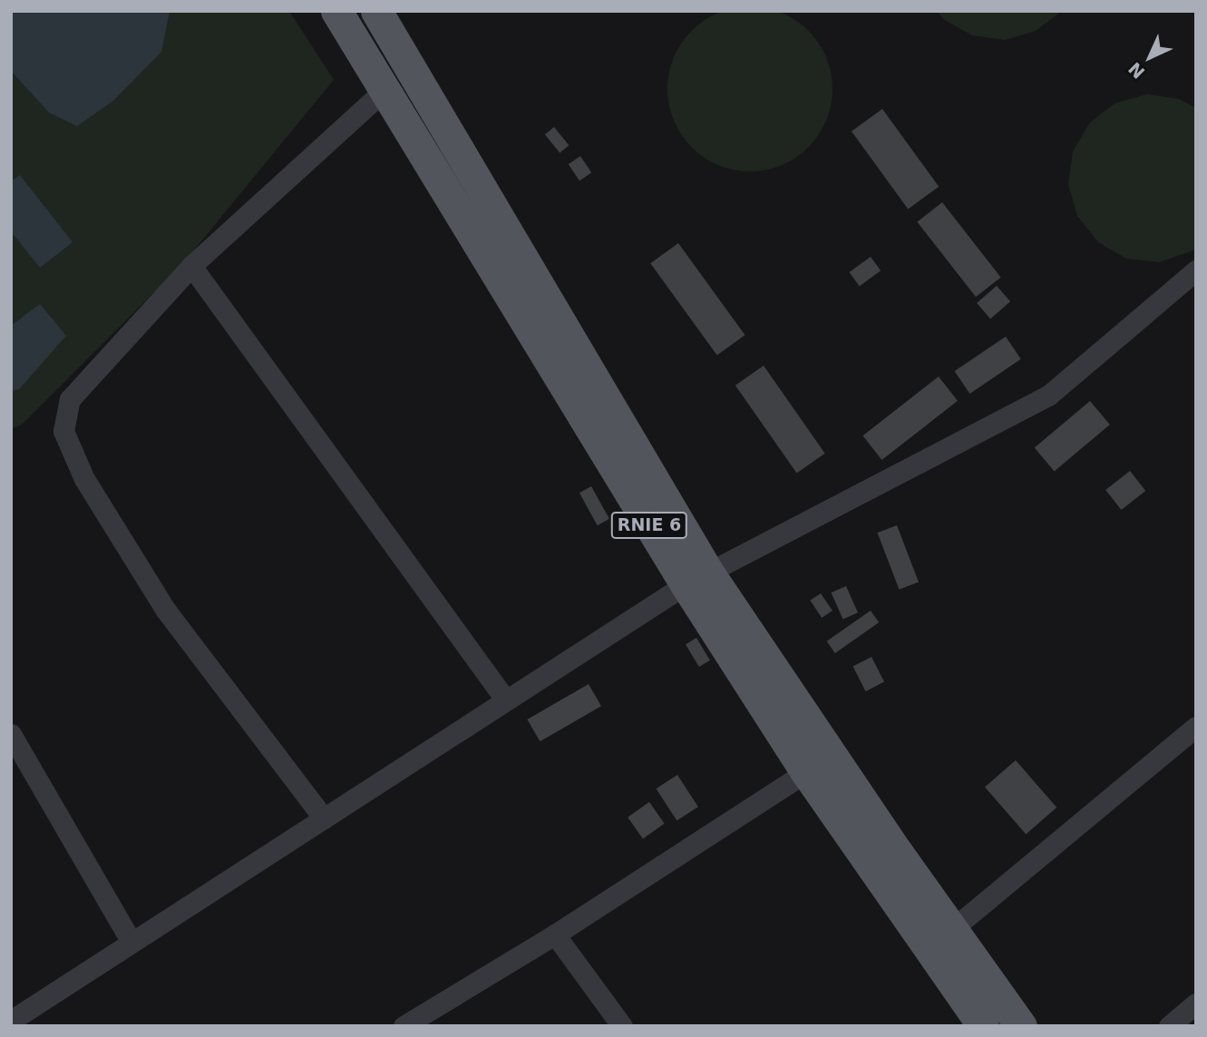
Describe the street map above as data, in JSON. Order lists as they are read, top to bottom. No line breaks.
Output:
{"streets":{"main road":["RNIE 6"]},"north":"bottom left"}
